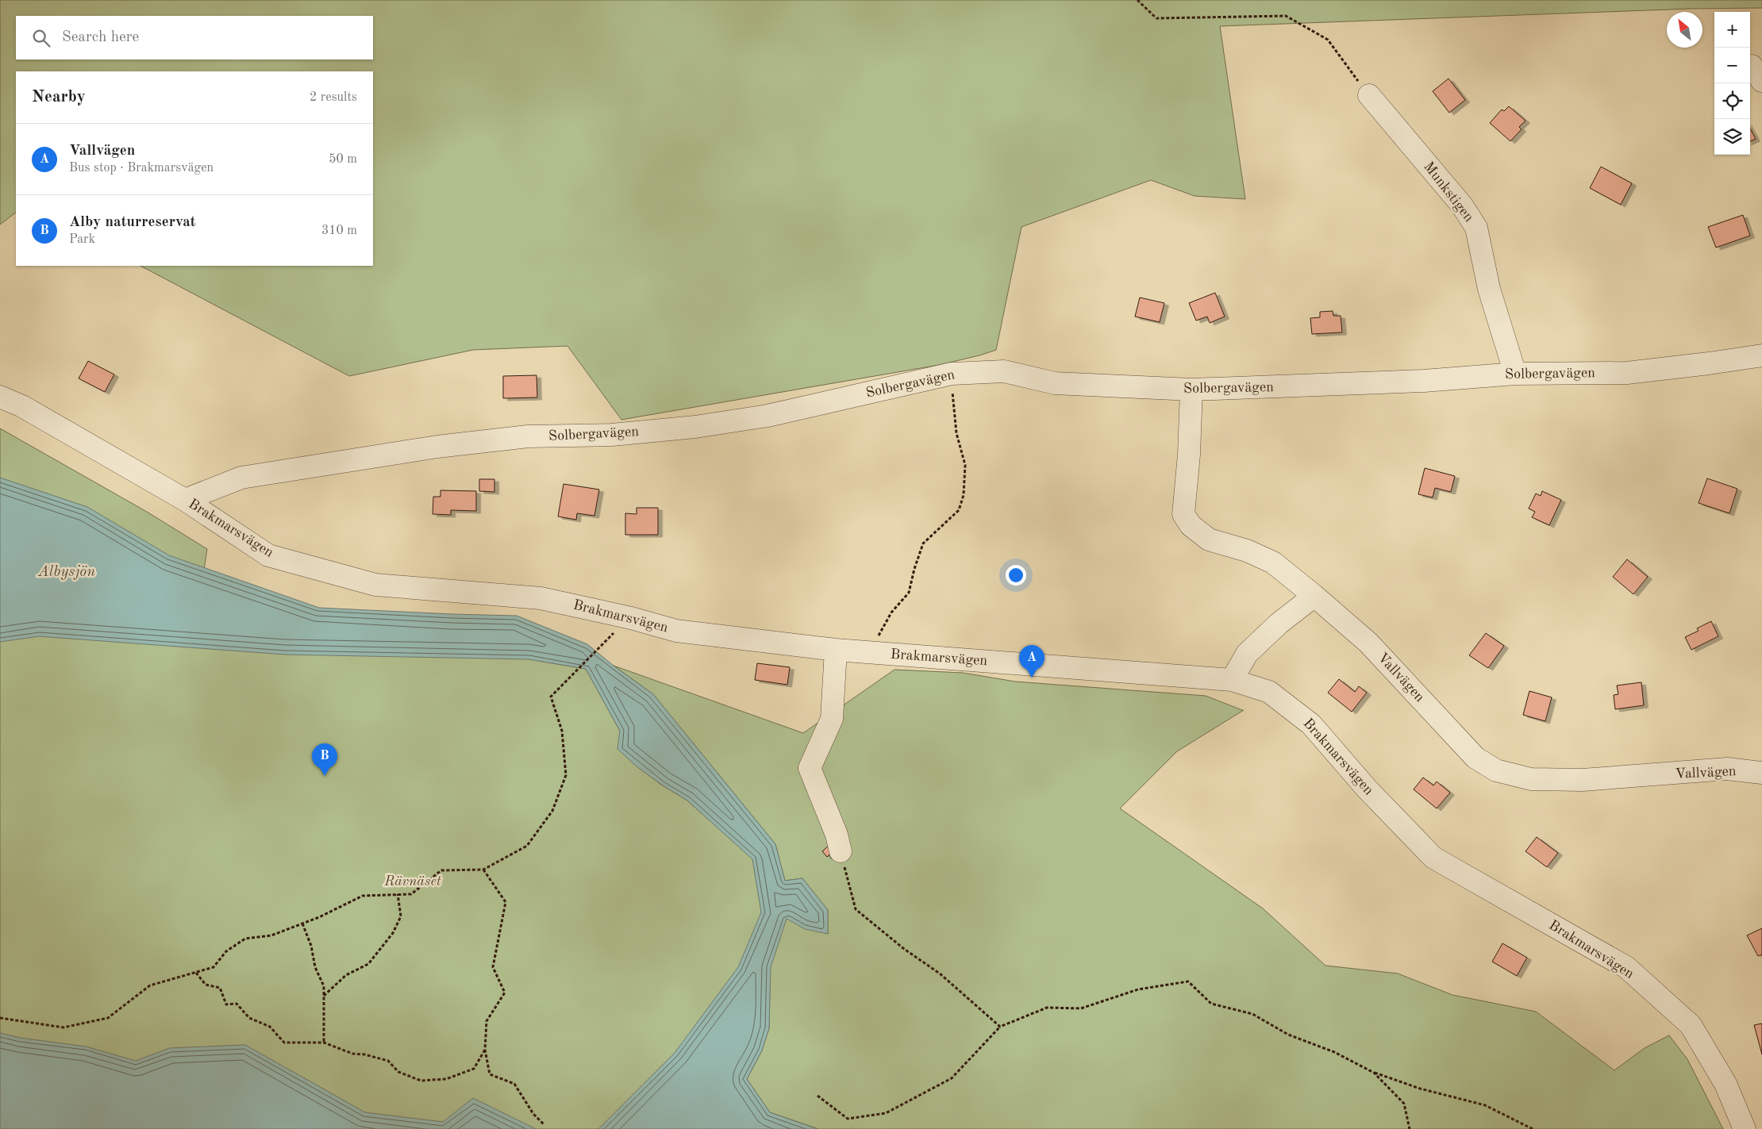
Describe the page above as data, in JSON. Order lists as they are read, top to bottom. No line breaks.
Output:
{"streets":{"street":["Munkstigen","Solbergavägen","Brakmarsvägen","Vallvägen"]},"crossings":[["Munkstigen","Solbergavägen"],["Solbergavägen","Brakmarsvägen"],["Solbergavägen","Vallvägen"]],"water":["Albysjön"],"parks":["Rävnäset"],"north":"top left","page":{"map_buttons":["+","−"],"search":"Search here","heading":["Nearby","2 results"],"list":[{"mark":"A","name":"Vallvägen","note":"Bus stop · Brakmarsvägen","value":"50 m"},{"mark":"B","name":"Alby naturreservat","note":"Park","value":"310 m"}],"pins":["A","B"]}}
